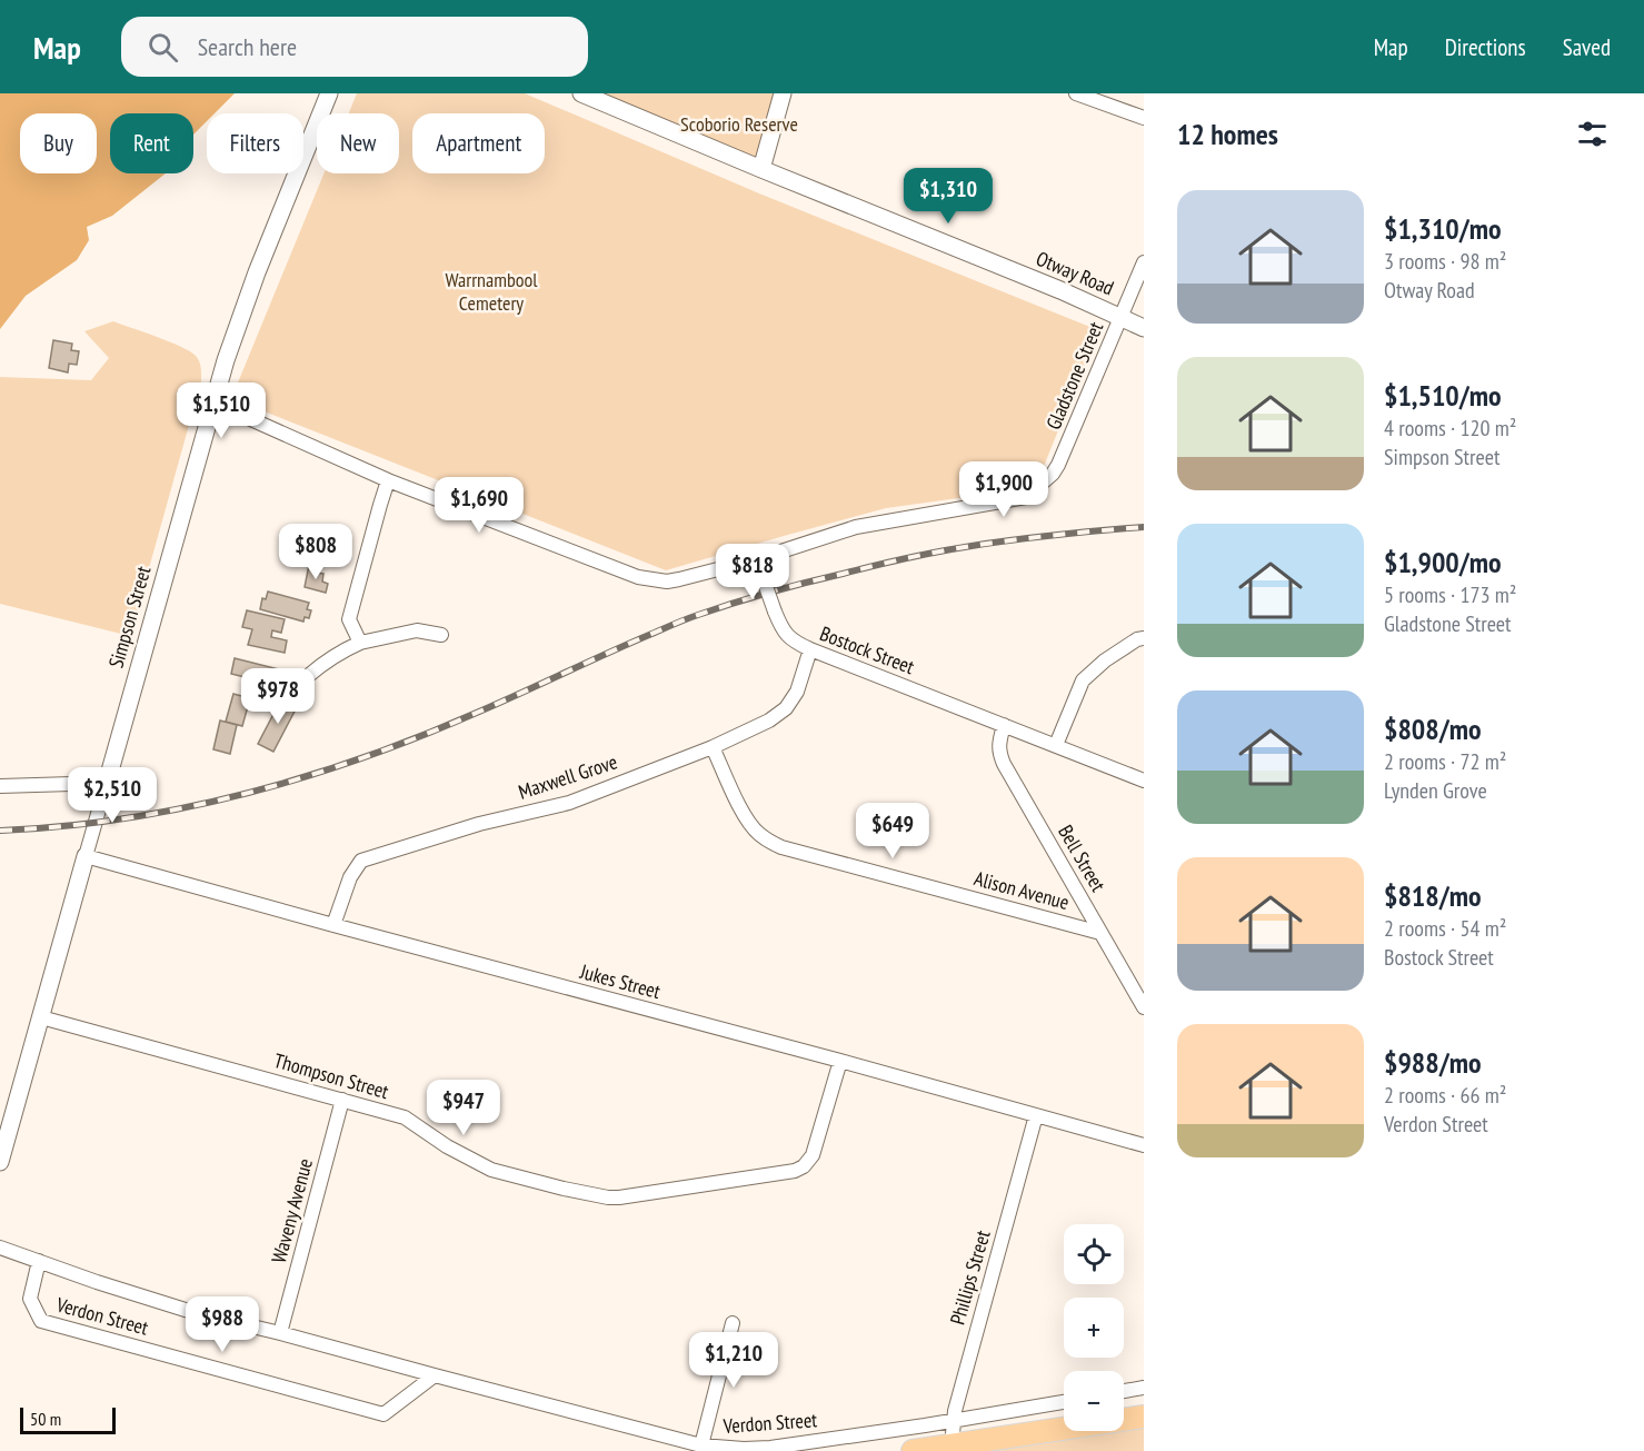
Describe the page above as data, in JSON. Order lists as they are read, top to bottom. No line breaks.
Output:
{"streets":{"street":["Otway Road","Gladstone Street","Simpson Street","Bostock Street","Maxwell Grove","Bell Street","Alison Avenue","Jukes Street","Thompson Street","Waveny Avenue","Phillips Street","Verdon Street"]},"crossings":[["Otway Road","Gladstone Street"],["Gladstone Street","Bostock Street"],["Simpson Street","Jukes Street"],["Simpson Street","Thompson Street"],["Bostock Street","Maxwell Grove"],["Bostock Street","Bell Street"],["Maxwell Grove","Alison Avenue"],["Maxwell Grove","Jukes Street"],["Bell Street","Alison Avenue"],["Jukes Street","Thompson Street"],["Jukes Street","Phillips Street"],["Thompson Street","Waveny Avenue"],["Waveny Avenue","Verdon Street"],["Phillips Street","Verdon Street"]],"parks":["Scoborio Reserve","Warrnambool Cemetery"],"scale_bar":"50 m","page":{"header":"Map","search":"Search here","nav":["Map","Directions","Saved"],"heading":"12 homes","chip":["Buy","Rent","Filters","New","Apartment"],"price":["$1,310","$1,510","$1,900","$1,690","$808","$818","$978","$2,510","$649","$947","$988","$1,210"],"list":[{"name":"$1,310/mo","note":"3 rooms · 98 m² · Otway Road"},{"name":"$1,510/mo","note":"4 rooms · 120 m² · Simpson Street"},{"name":"$1,900/mo","note":"5 rooms · 173 m² · Gladstone Street"},{"name":"$808/mo","note":"2 rooms · 72 m² · Lynden Grove"},{"name":"$818/mo","note":"2 rooms · 54 m² · Bostock Street"},{"name":"$988/mo","note":"2 rooms · 66 m² · Verdon Street"}],"map_buttons":["+","−"],"scale":"50 m"}}
